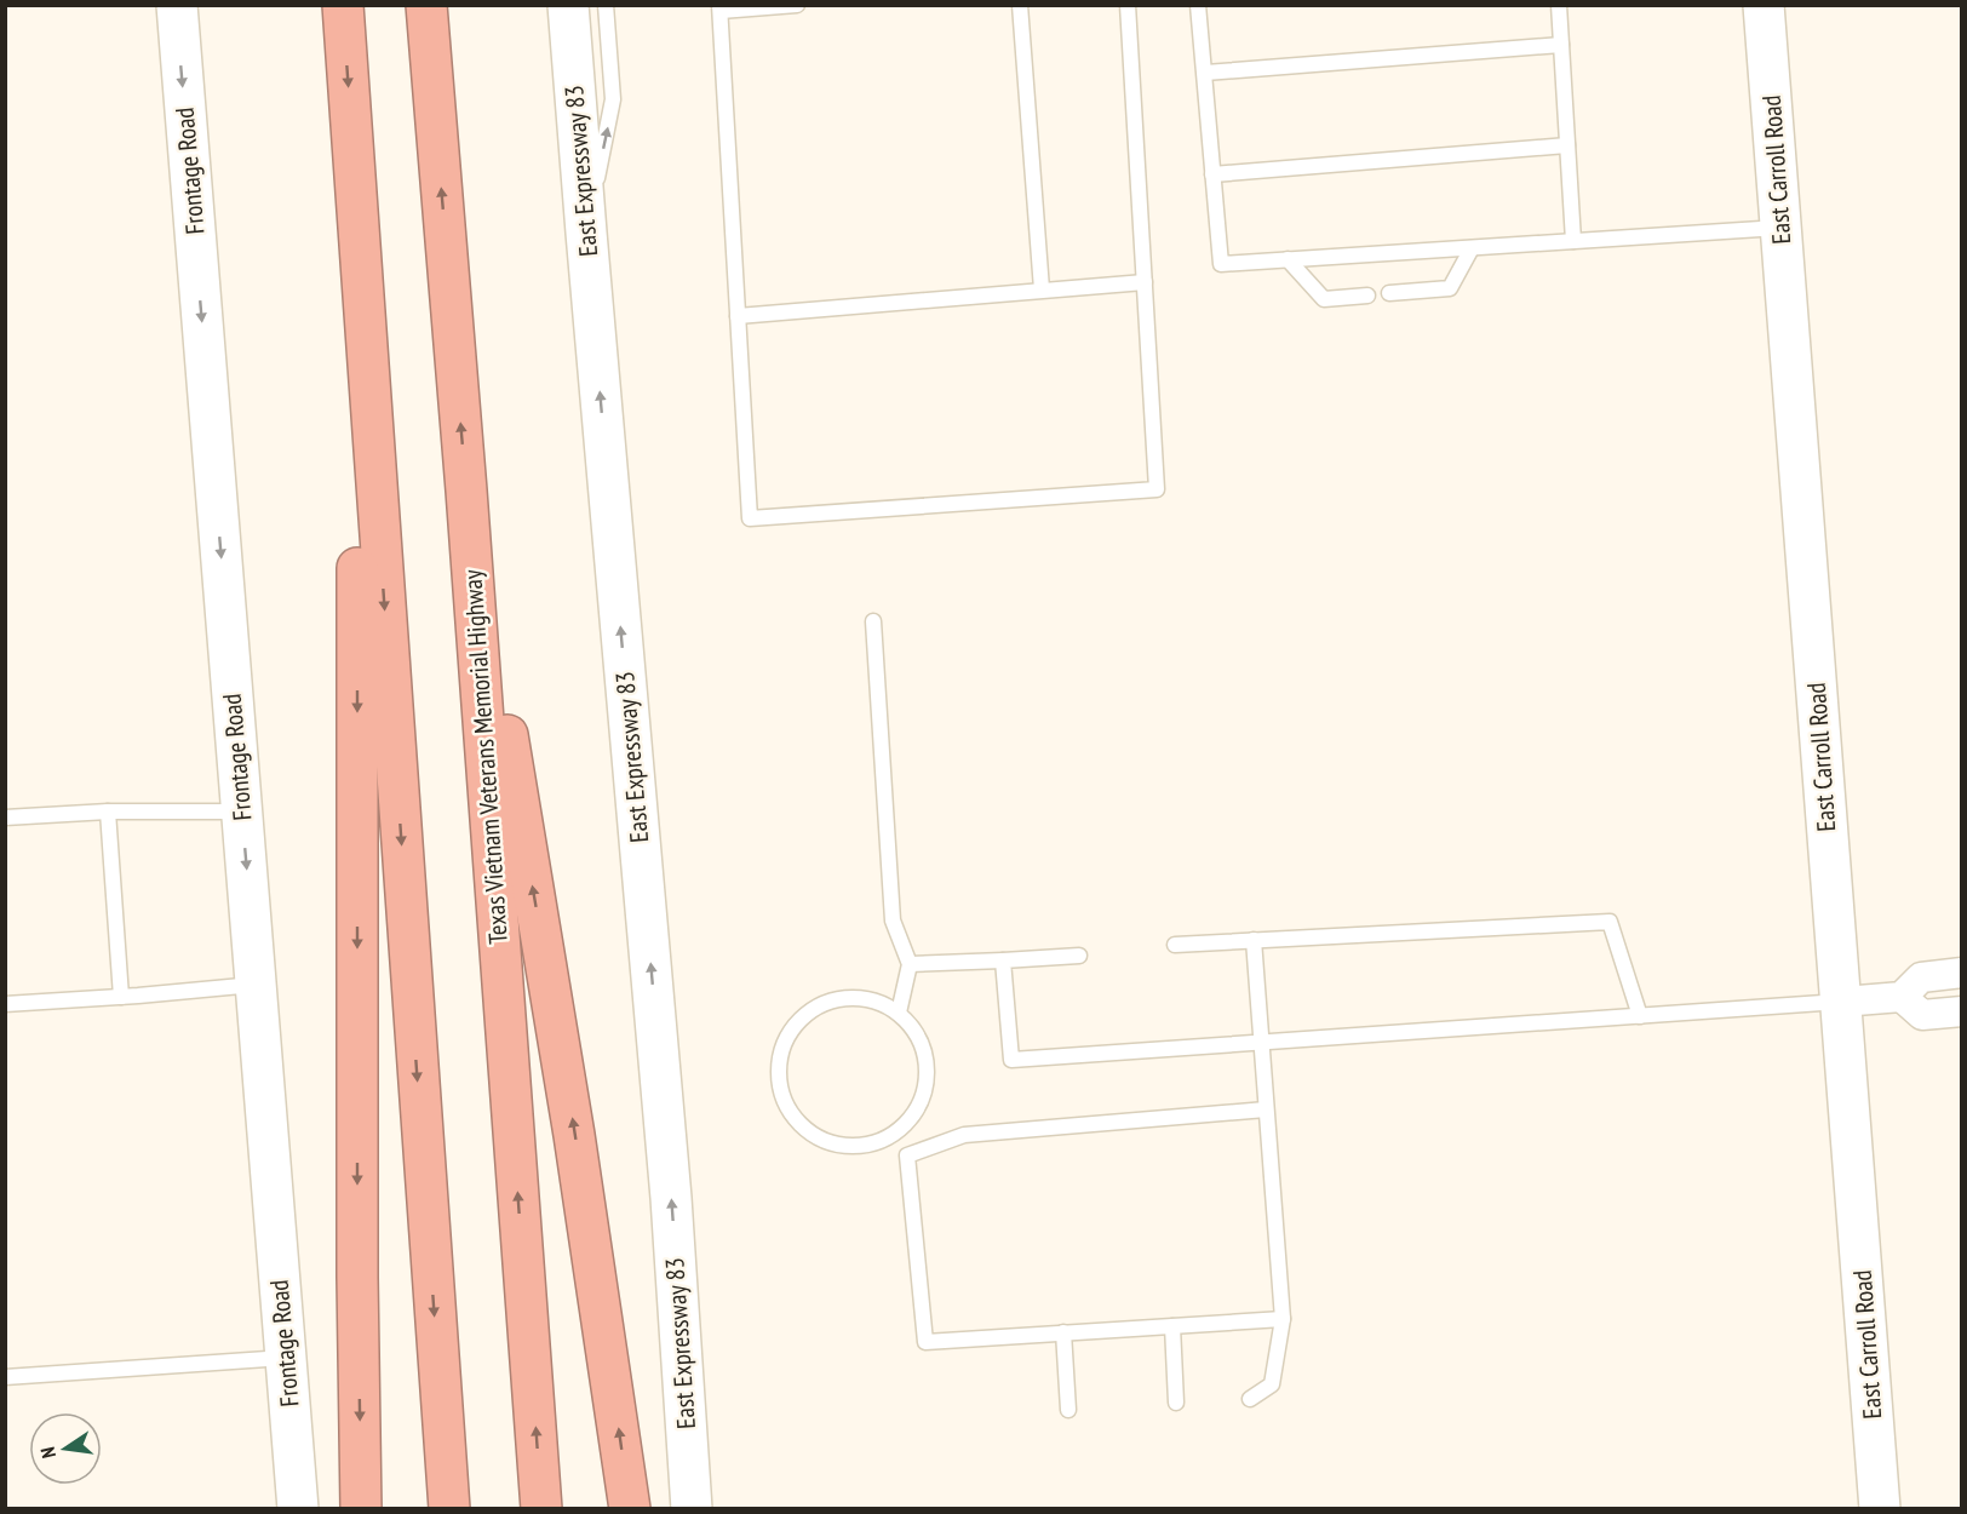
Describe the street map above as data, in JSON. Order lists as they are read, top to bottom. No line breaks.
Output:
{"streets":{"highway":["Texas Vietnam Veterans Memorial Highway"],"main road":["East Carroll Road","Frontage Road","East Expressway 83"]},"one_way":["Frontage Road","East Expressway 83"],"north":"left"}
